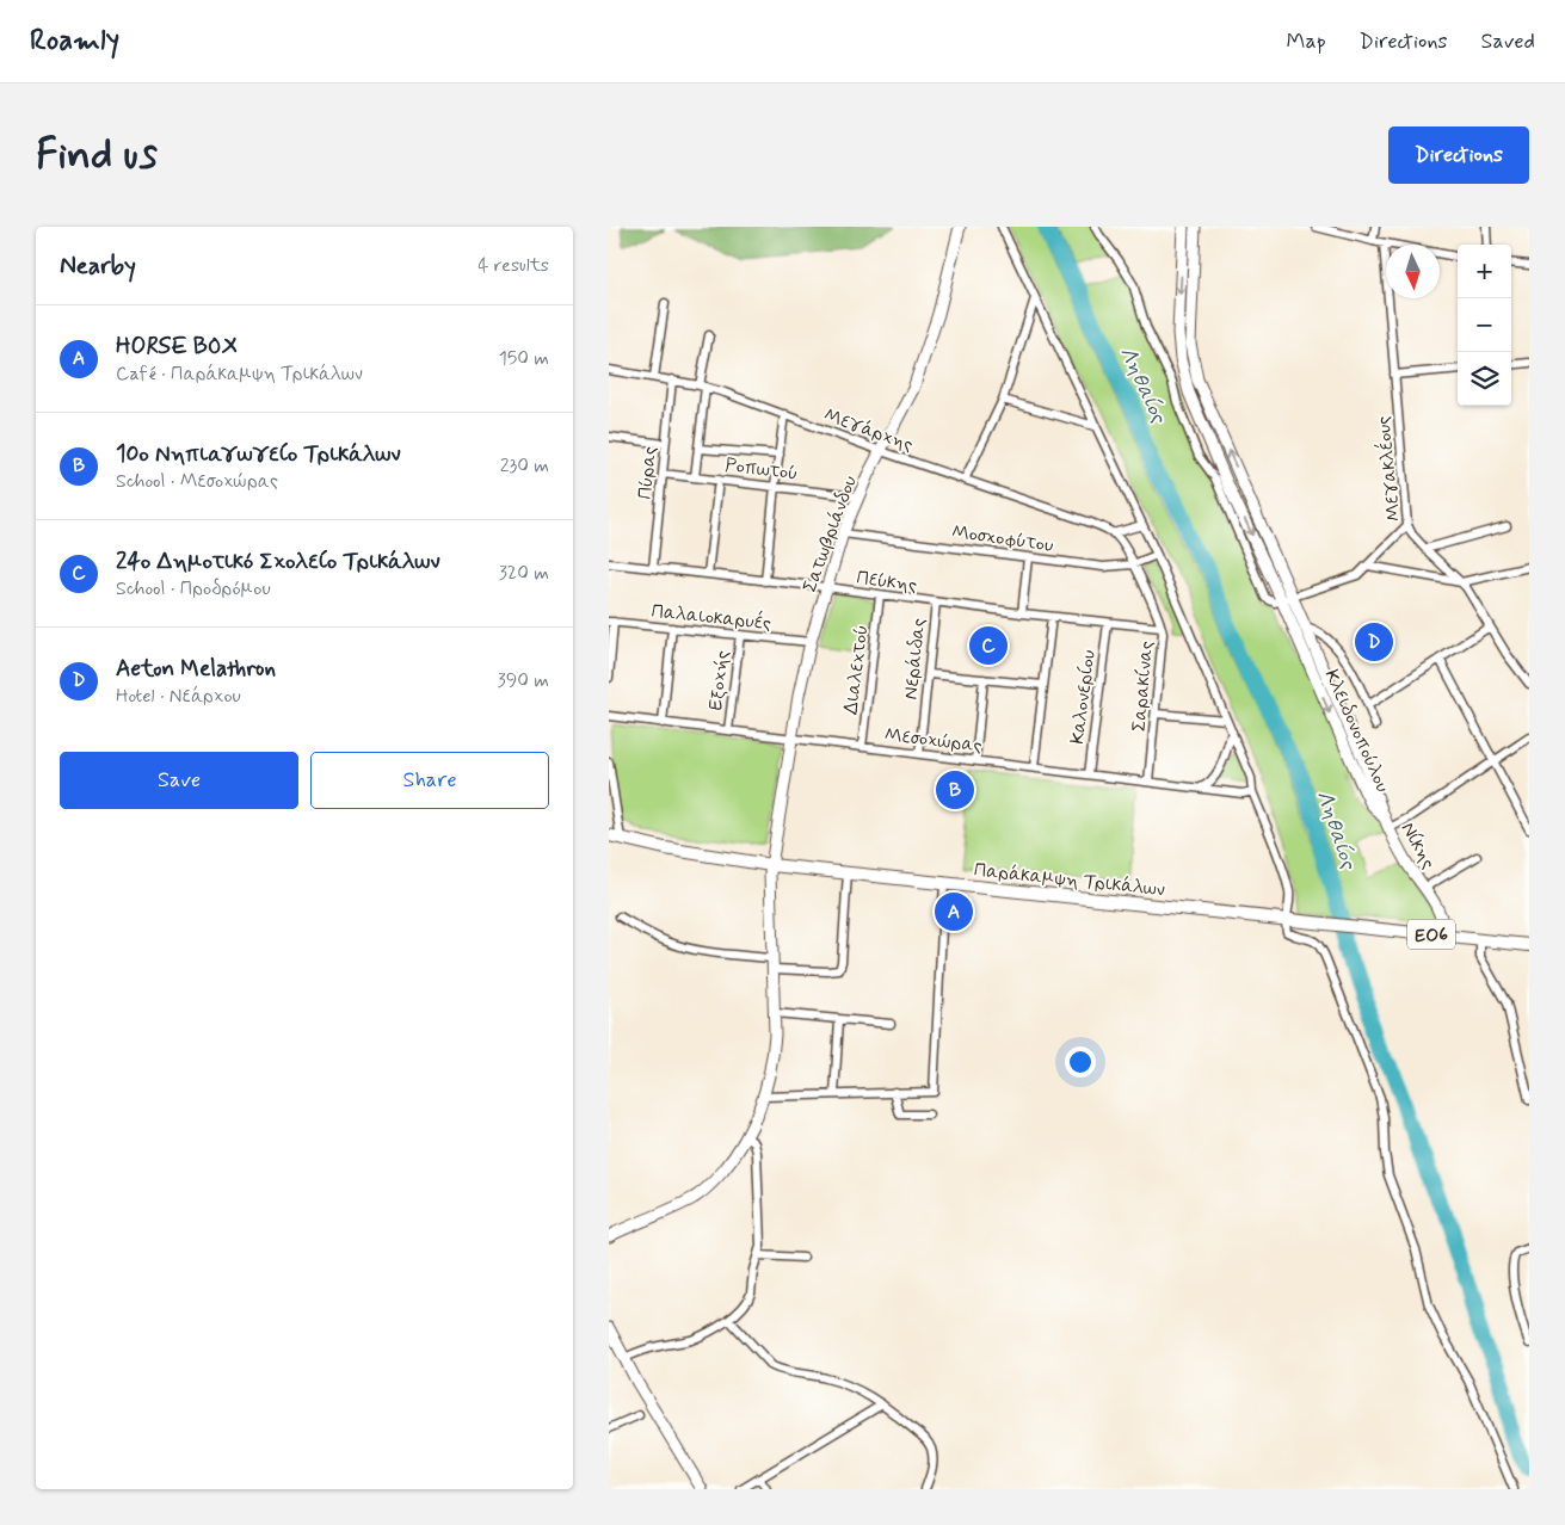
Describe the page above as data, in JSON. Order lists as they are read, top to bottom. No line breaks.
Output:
{"streets":{"main road":["Παράκαμψη Τρικάλων","ΕΟ6"],"street":["Μεγάρχης","Ροπωτού","Μεγακλέους","Πύρας","Σατωβριάνδου","Μοσχοφύτου","Πεύκης","Παλαιοκαρυές","Νεράιδας","Διαλεχτού","Εξοχής","Σαρακίνας","Καλονερίου","Κλειδονοπούλου","Μεσοχώρας","Νίκης"]},"crossings":[["Μεγάρχης","Πύρας"],["Μεγάρχης","Σατωβριάνδου"],["Ροπωτού","Πύρας"],["Ροπωτού","Σατωβριάνδου"],["Πύρας","Πεύκης"],["Σατωβριάνδου","Μοσχοφύτου"],["Σατωβριάνδου","Πεύκης"],["Σατωβριάνδου","Παλαιοκαρυές"],["Σατωβριάνδου","Μεσοχώρας"],["Σατωβριάνδου","Παράκαμψη Τρικάλων"],["Μοσχοφύτου","Σαρακίνας"],["Πεύκης","Νεράιδας"],["Πεύκης","Διαλεχτού"],["Πεύκης","Σαρακίνας"],["Πεύκης","Καλονερίου"],["Παλαιοκαρυές","Εξοχής"],["Νεράιδας","Μεσοχώρας"],["Διαλεχτού","Μεσοχώρας"],["Εξοχής","Μεσοχώρας"],["Σαρακίνας","Μεσοχώρας"],["Καλονερίου","Μεσοχώρας"],["Κλειδονοπούλου","Νίκης"],["Νίκης","Παράκαμψη Τρικάλων"]],"water":["Ληθαίος"],"north":"bottom","page":{"header":"Roamly","nav":["Map","Directions","Saved"],"buttons":["Directions",["Save","Share"]],"title":"Find us","heading":["Nearby","4 results"],"map_buttons":["+","−"],"list":[{"mark":"A","name":"HORSE BOX","note":"Café · Παράκαμψη Τρικάλων","value":"150 m"},{"mark":"B","name":"10ο Νηπιαγωγείο Τρικάλων","note":"School · Μεσοχώρας","value":"230 m"},{"mark":"C","name":"24ο Δημοτικό Σχολείο Τρικάλων","note":"School · Προδρόμου","value":"320 m"},{"mark":"D","name":"Aeton Melathron","note":"Hotel · Νεάρχου","value":"390 m"}],"pins":["D","C","B","A"]}}
